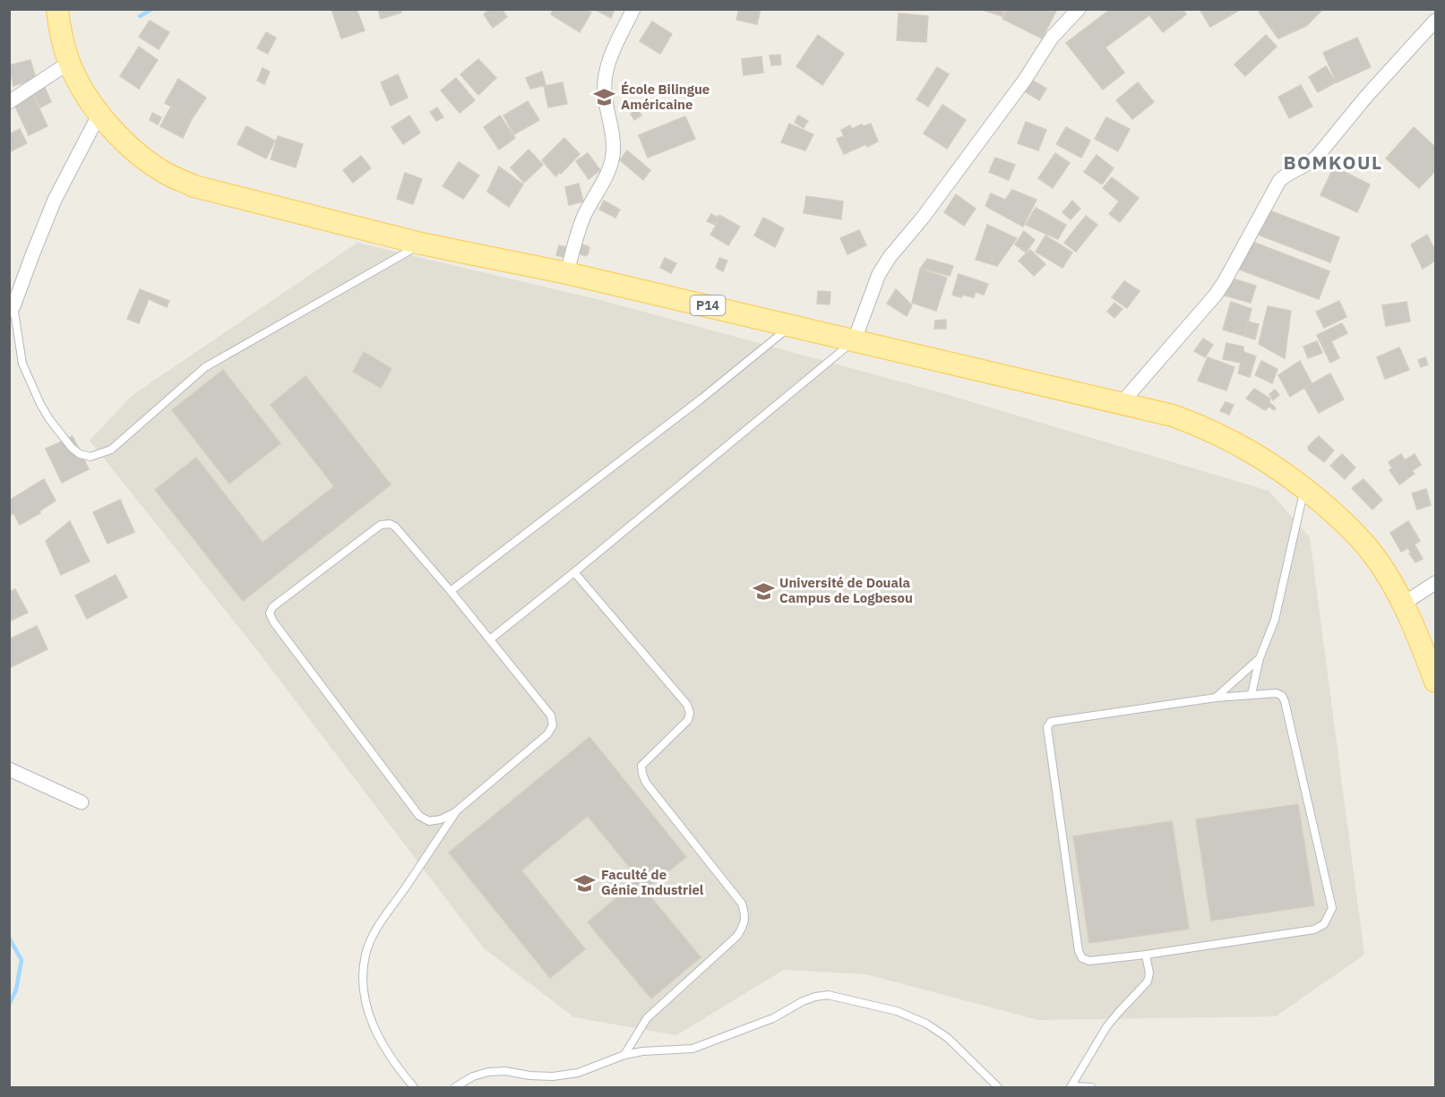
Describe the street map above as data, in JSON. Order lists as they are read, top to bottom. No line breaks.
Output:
{"streets":{"main road":["P14"]},"districts":["BOMKOUL"],"places":{"school or university":["École Bilingue Américaine","Université de Douala Campus de Logbesou","Faculté de Génie Industriel"]}}
